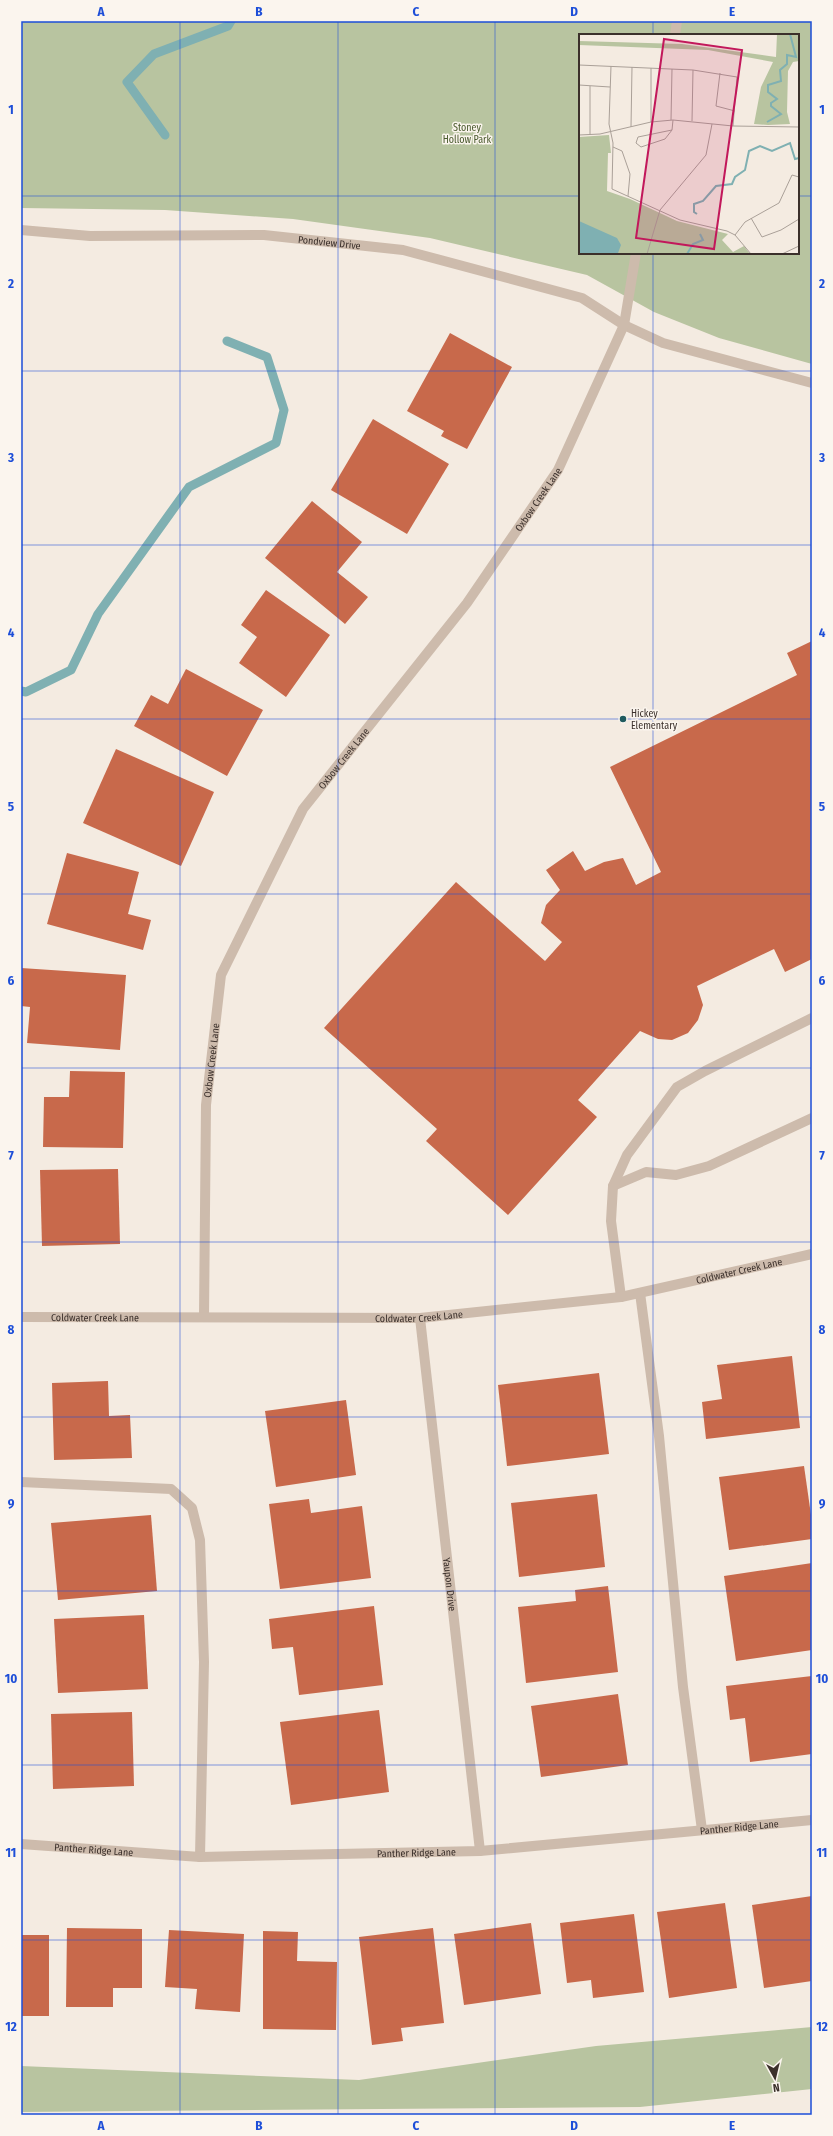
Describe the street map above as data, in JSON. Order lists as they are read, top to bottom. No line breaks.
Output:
{"streets":{"street":["Pondview Drive","Oxbow Creek Lane","Coldwater Creek Lane","Yaupon Drive","Panther Ridge Lane"]},"crossings":[["Pondview Drive","Oxbow Creek Lane"],["Oxbow Creek Lane","Coldwater Creek Lane"],["Coldwater Creek Lane","Yaupon Drive"],["Yaupon Drive","Panther Ridge Lane"]],"parks":["Stoney Hollow Park"],"places":["Hickey Elementary"],"north":"bottom","grid":{"columns":["A","B","C","D","E"],"rows":["1","2","3","4","5","6","7","8","9","10","11","12"]}}
